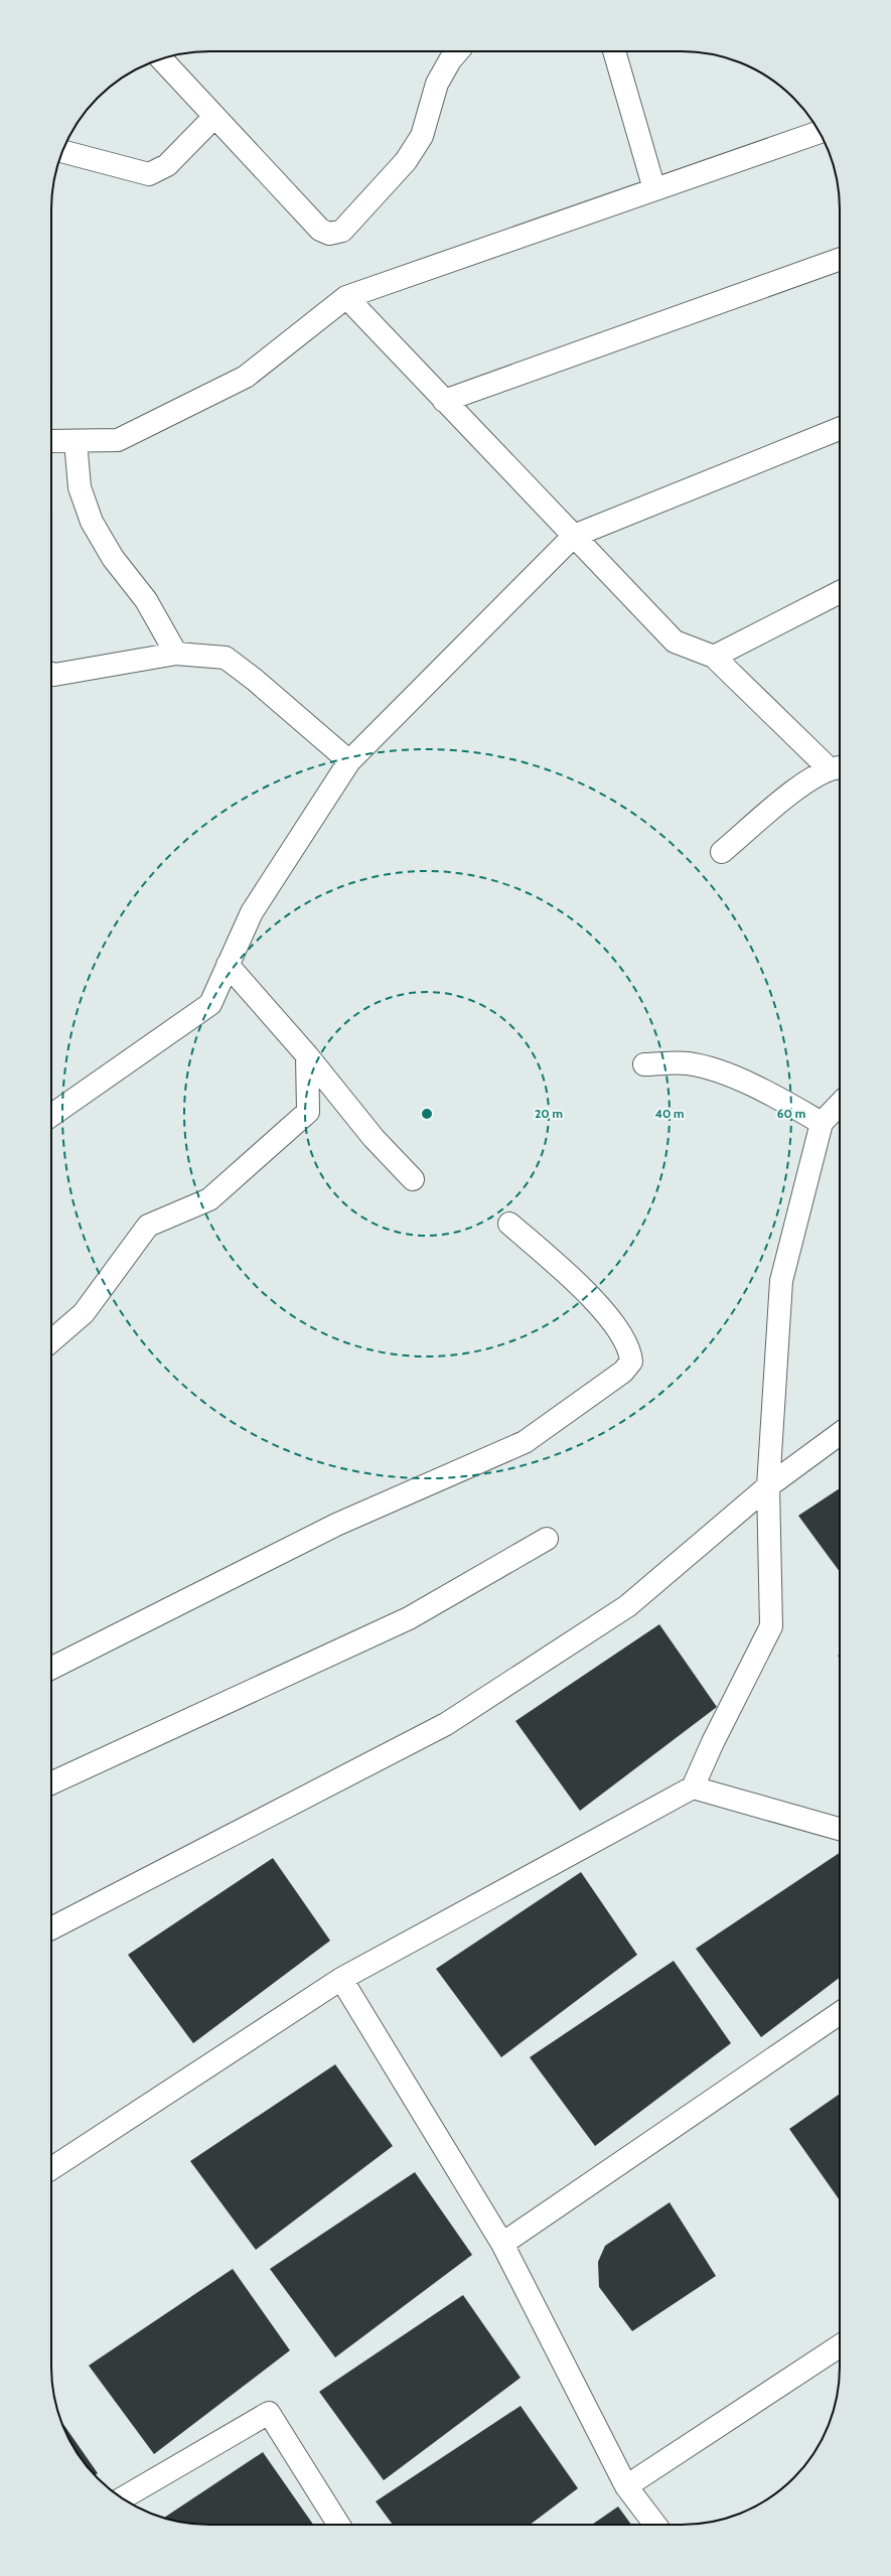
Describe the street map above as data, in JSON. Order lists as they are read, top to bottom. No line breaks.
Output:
{"rings":["20 m","40 m","60 m"]}
